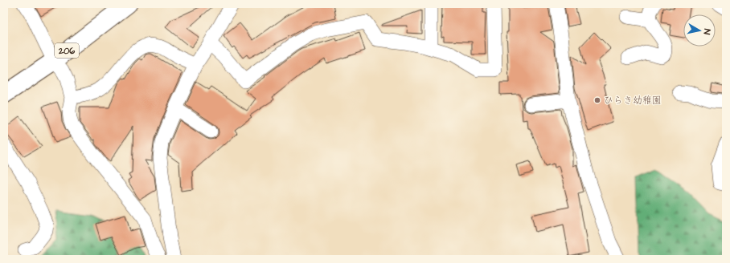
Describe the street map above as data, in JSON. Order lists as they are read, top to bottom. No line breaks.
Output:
{"streets":{"highway":["206"]},"places":["ひらき幼稚園"],"north":"right"}
